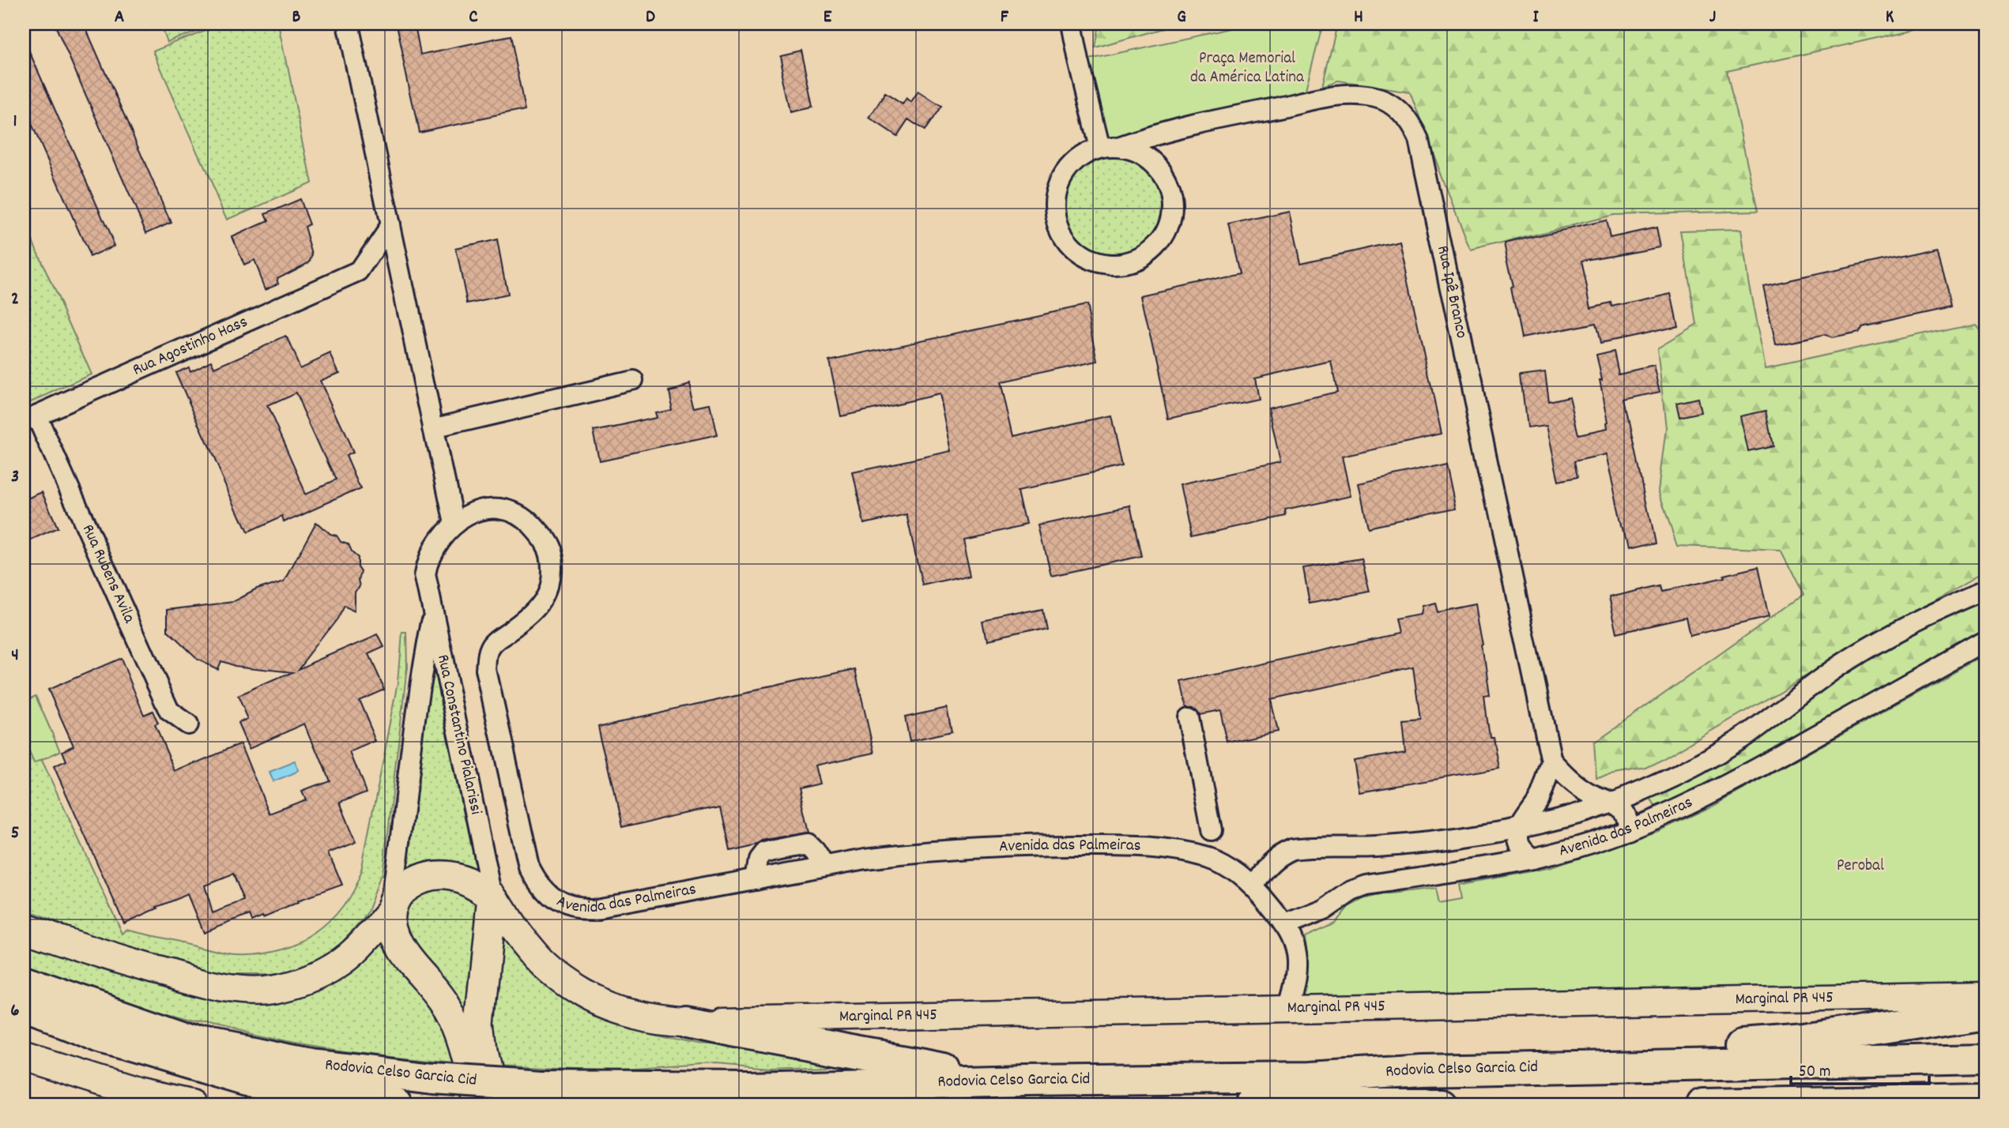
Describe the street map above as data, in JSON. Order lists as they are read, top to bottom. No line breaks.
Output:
{"streets":{"highway":["Rodovia Celso Garcia Cid"],"street":["Rua Ipê Branco","Rua Agostinho Hass","Rua Rubens Avila","Rua Constantino Pialarissi","Avenida das Palmeiras","Marginal PR 445"]},"crossings":[["Rua Agostinho Hass","Rua Rubens Avila"],["Rua Constantino Pialarissi","Avenida das Palmeiras"]],"parks":["Praça Memorial da América Latina","Perobal"],"scale_bar":"50 m","grid":{"columns":["A","B","C","D","E","F","G","H","I","J","K"],"rows":["1","2","3","4","5","6"]}}
